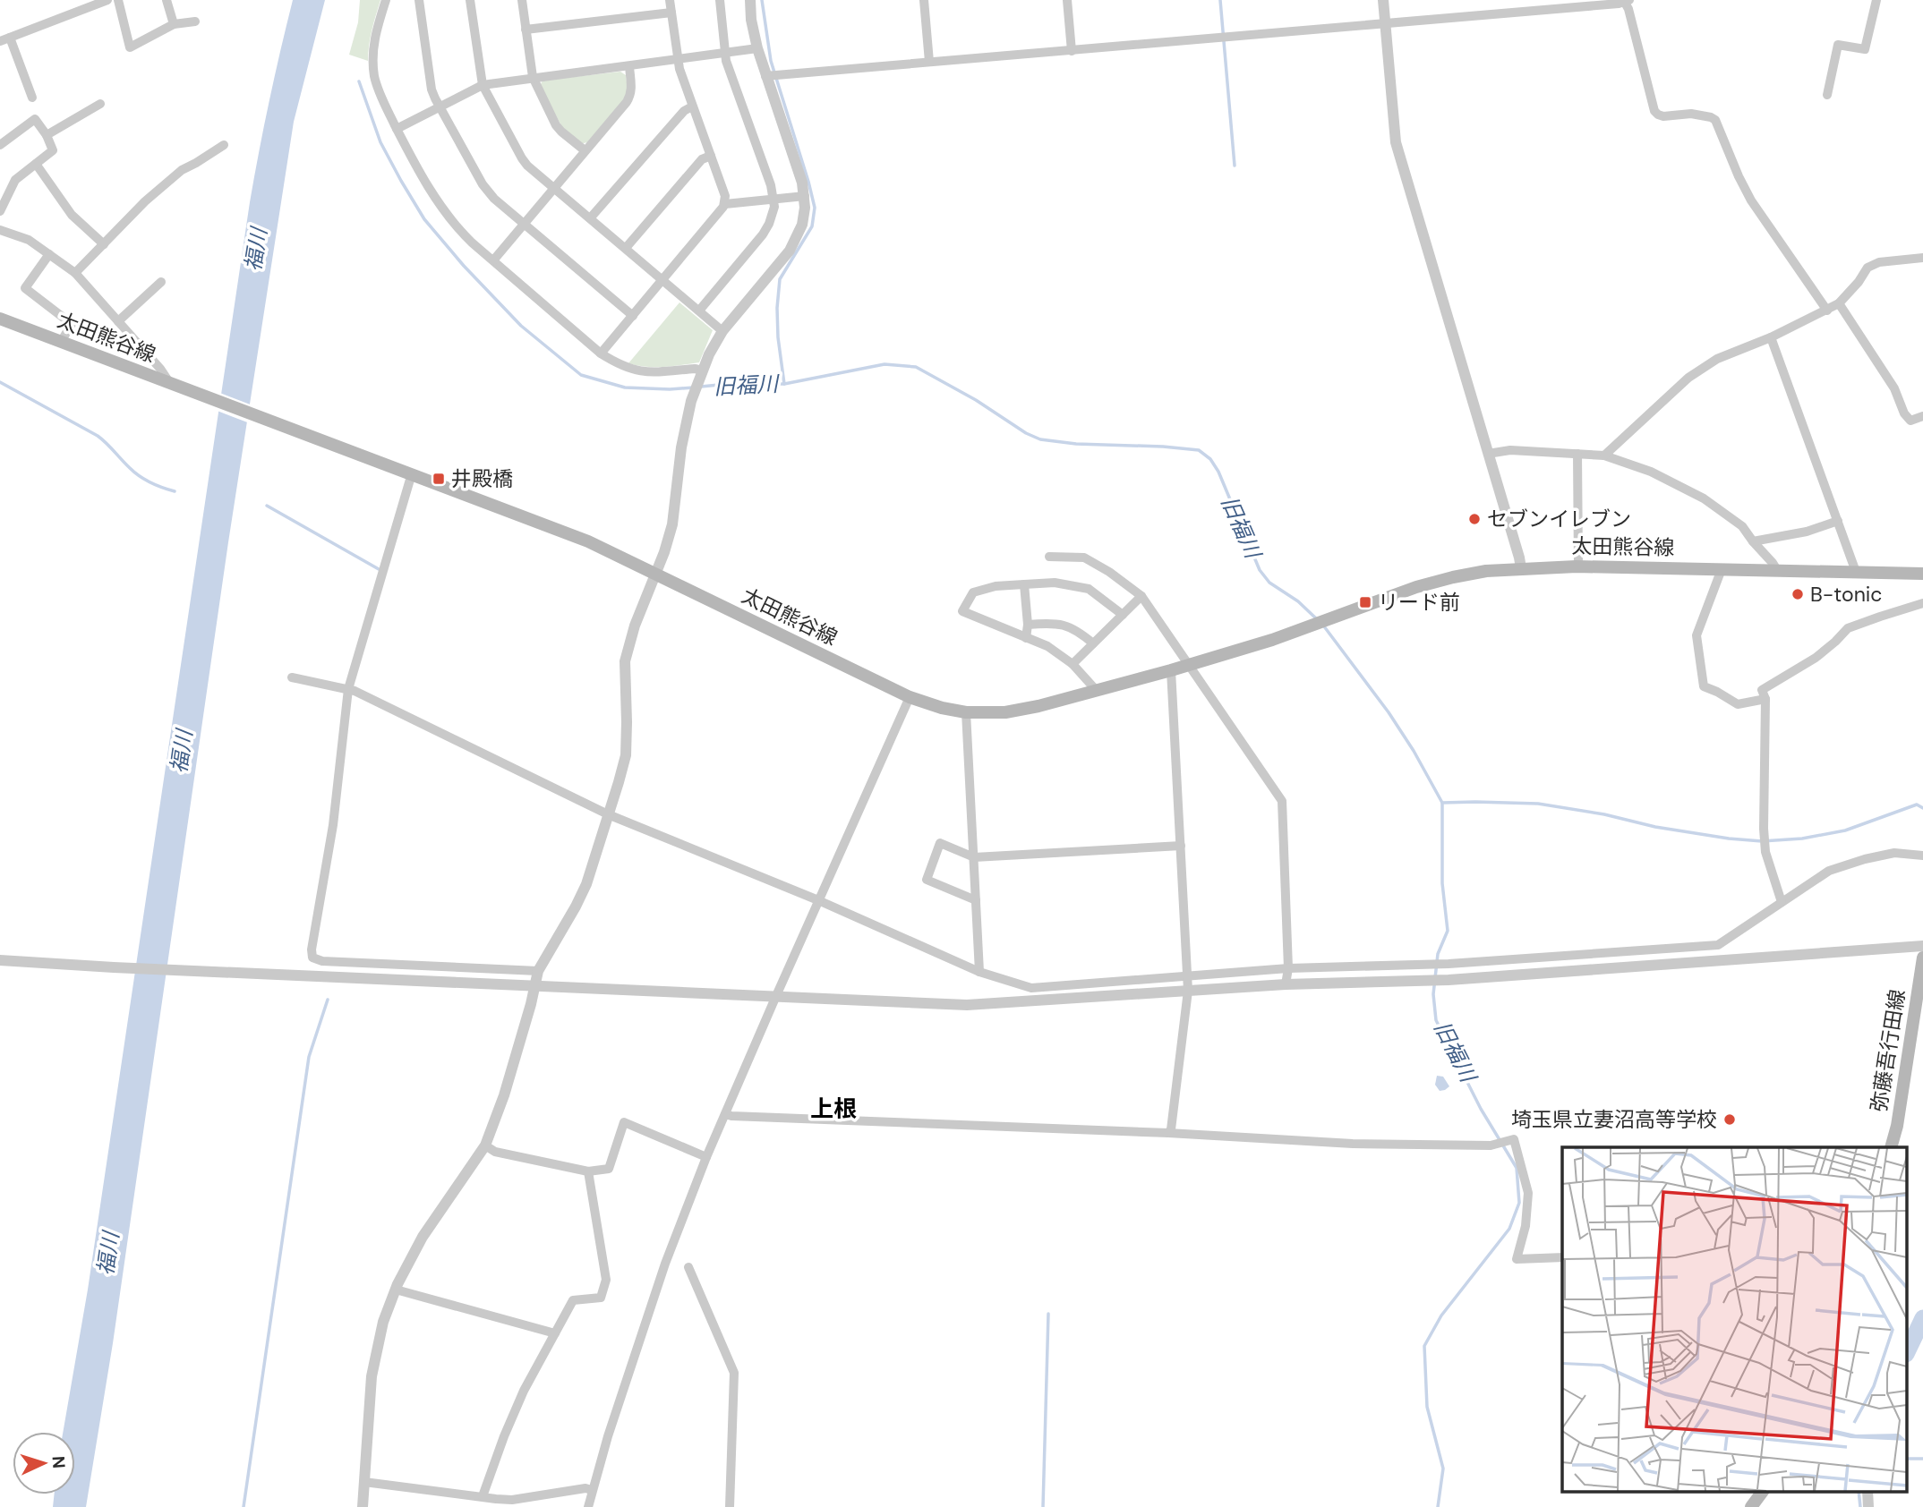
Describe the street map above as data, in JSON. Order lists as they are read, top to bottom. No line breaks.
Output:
{"streets":{"main road":["太田熊谷線","弥藤吾行田線"]},"districts":["上根"],"water":["福川","旧福川"],"places":{"transit":["井殿橋","リード前"],"other":["セブンイレブン","B-tonic","埼玉県立妻沼高等学校"]},"north":"right"}
